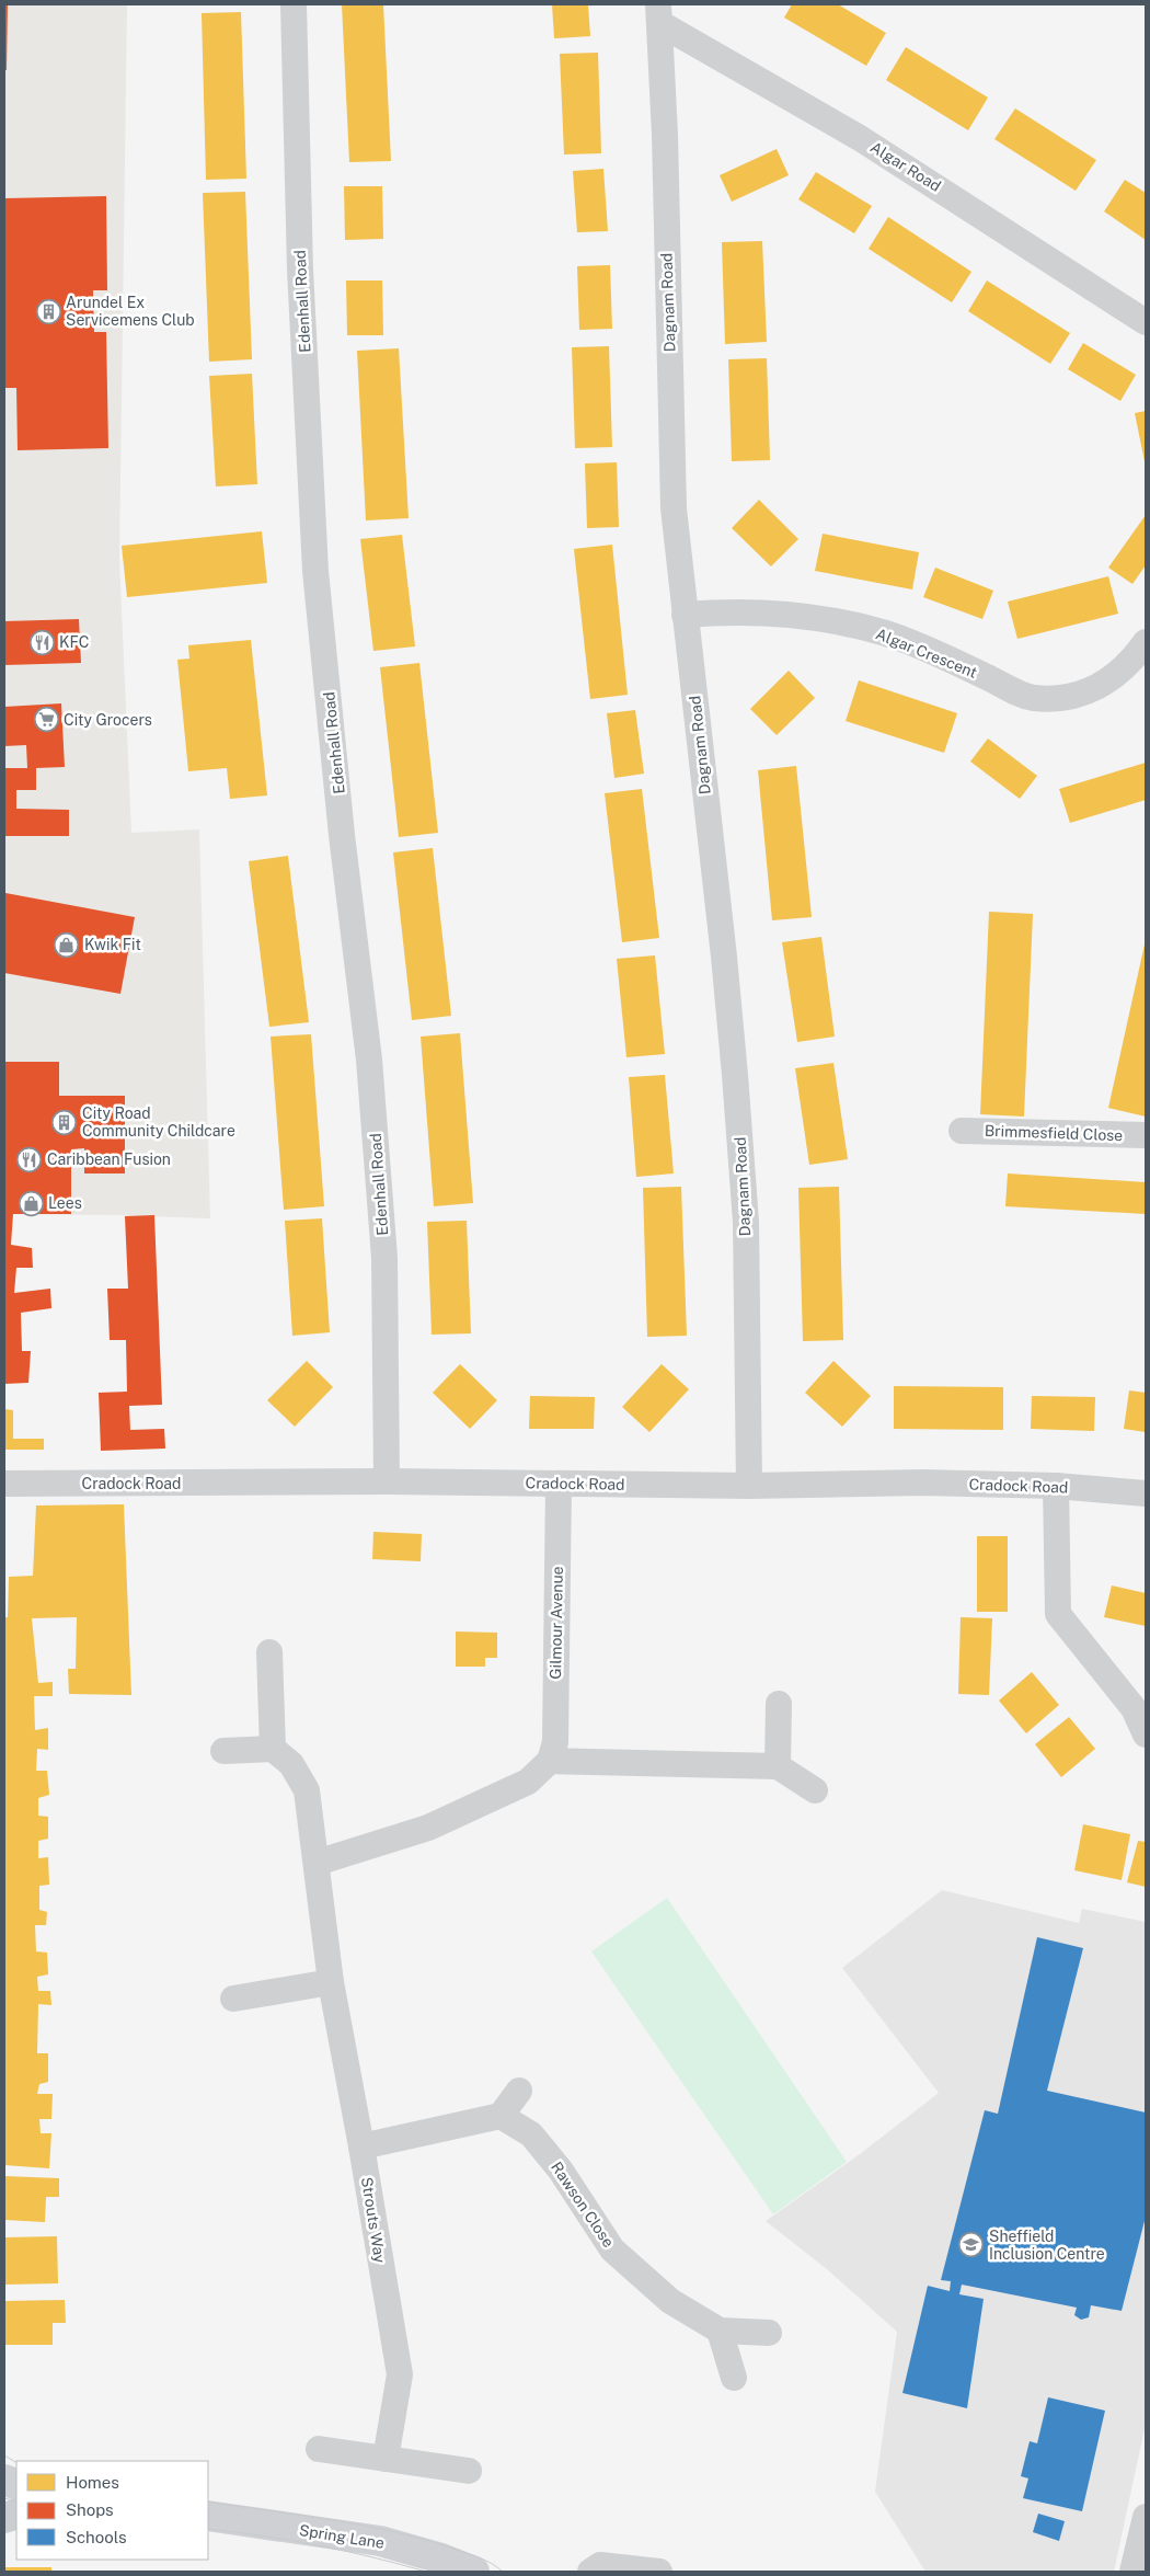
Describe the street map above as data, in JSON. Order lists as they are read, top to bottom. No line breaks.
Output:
{"streets":{"street":["Algar Road","Edenhall Road","Dagnam Road","Algar Crescent","Brimmesfield Close","Cradock Road","Gilmour Avenue","Rawson Close","Strouts Way","Spring Lane"]},"crossings":[["Algar Road","Dagnam Road"],["Edenhall Road","Cradock Road"],["Dagnam Road","Algar Crescent"],["Dagnam Road","Cradock Road"],["Cradock Road","Gilmour Avenue"]],"places":{"building":["Arundel Ex Servicemens Club","City Road Community Childcare"],"restaurant":["KFC","Caribbean Fusion"],"supermarket":["City Grocers"],"shop":["Kwik Fit","Lees"],"school or university":["Sheffield Inclusion Centre"]},"legend":["Homes","Shops","Schools"]}
